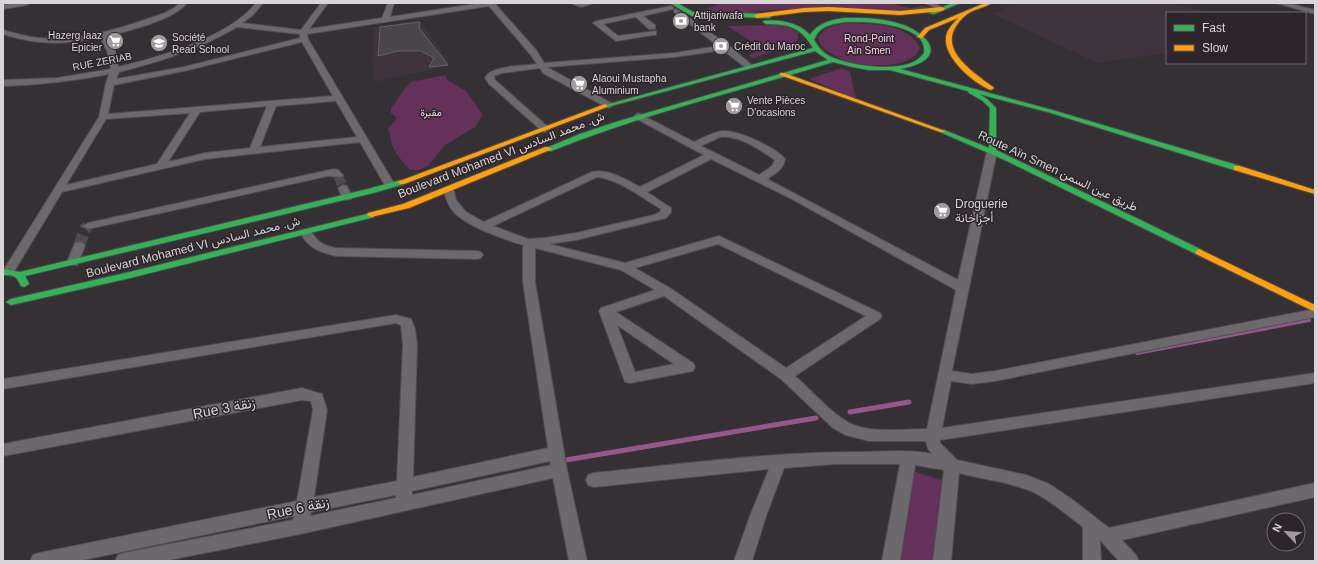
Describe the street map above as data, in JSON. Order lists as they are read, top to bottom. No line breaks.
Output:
{"streets":{"main road":["Boulevard Mohamed VI ش. محمد السادس","Route Aïn Smen طريق عين السمن"],"street":["RUE ZERIAB","Rue 3 زنقة","Rue 6 زنقة"]},"crossings":[["Boulevard Mohamed VI ش. محمد السادس","Route Aïn Smen طريق عين السمن"],["Rue 3 زنقة","Rue 6 زنقة"]],"parks":["Rond-Point Ain Smen","مقبرة"],"places":{"bank":["Attijariwafa bank","Crédit du Maroc"],"supermarket":["Hazerg Iaaz Epicier","Alaoui Mustapha Aluminium","Vente Pièces D'ocasions","Droguerie أجزاخانة"],"school or university":["Société Read School"]},"legend":["Fast","Slow"],"north":"top left"}
